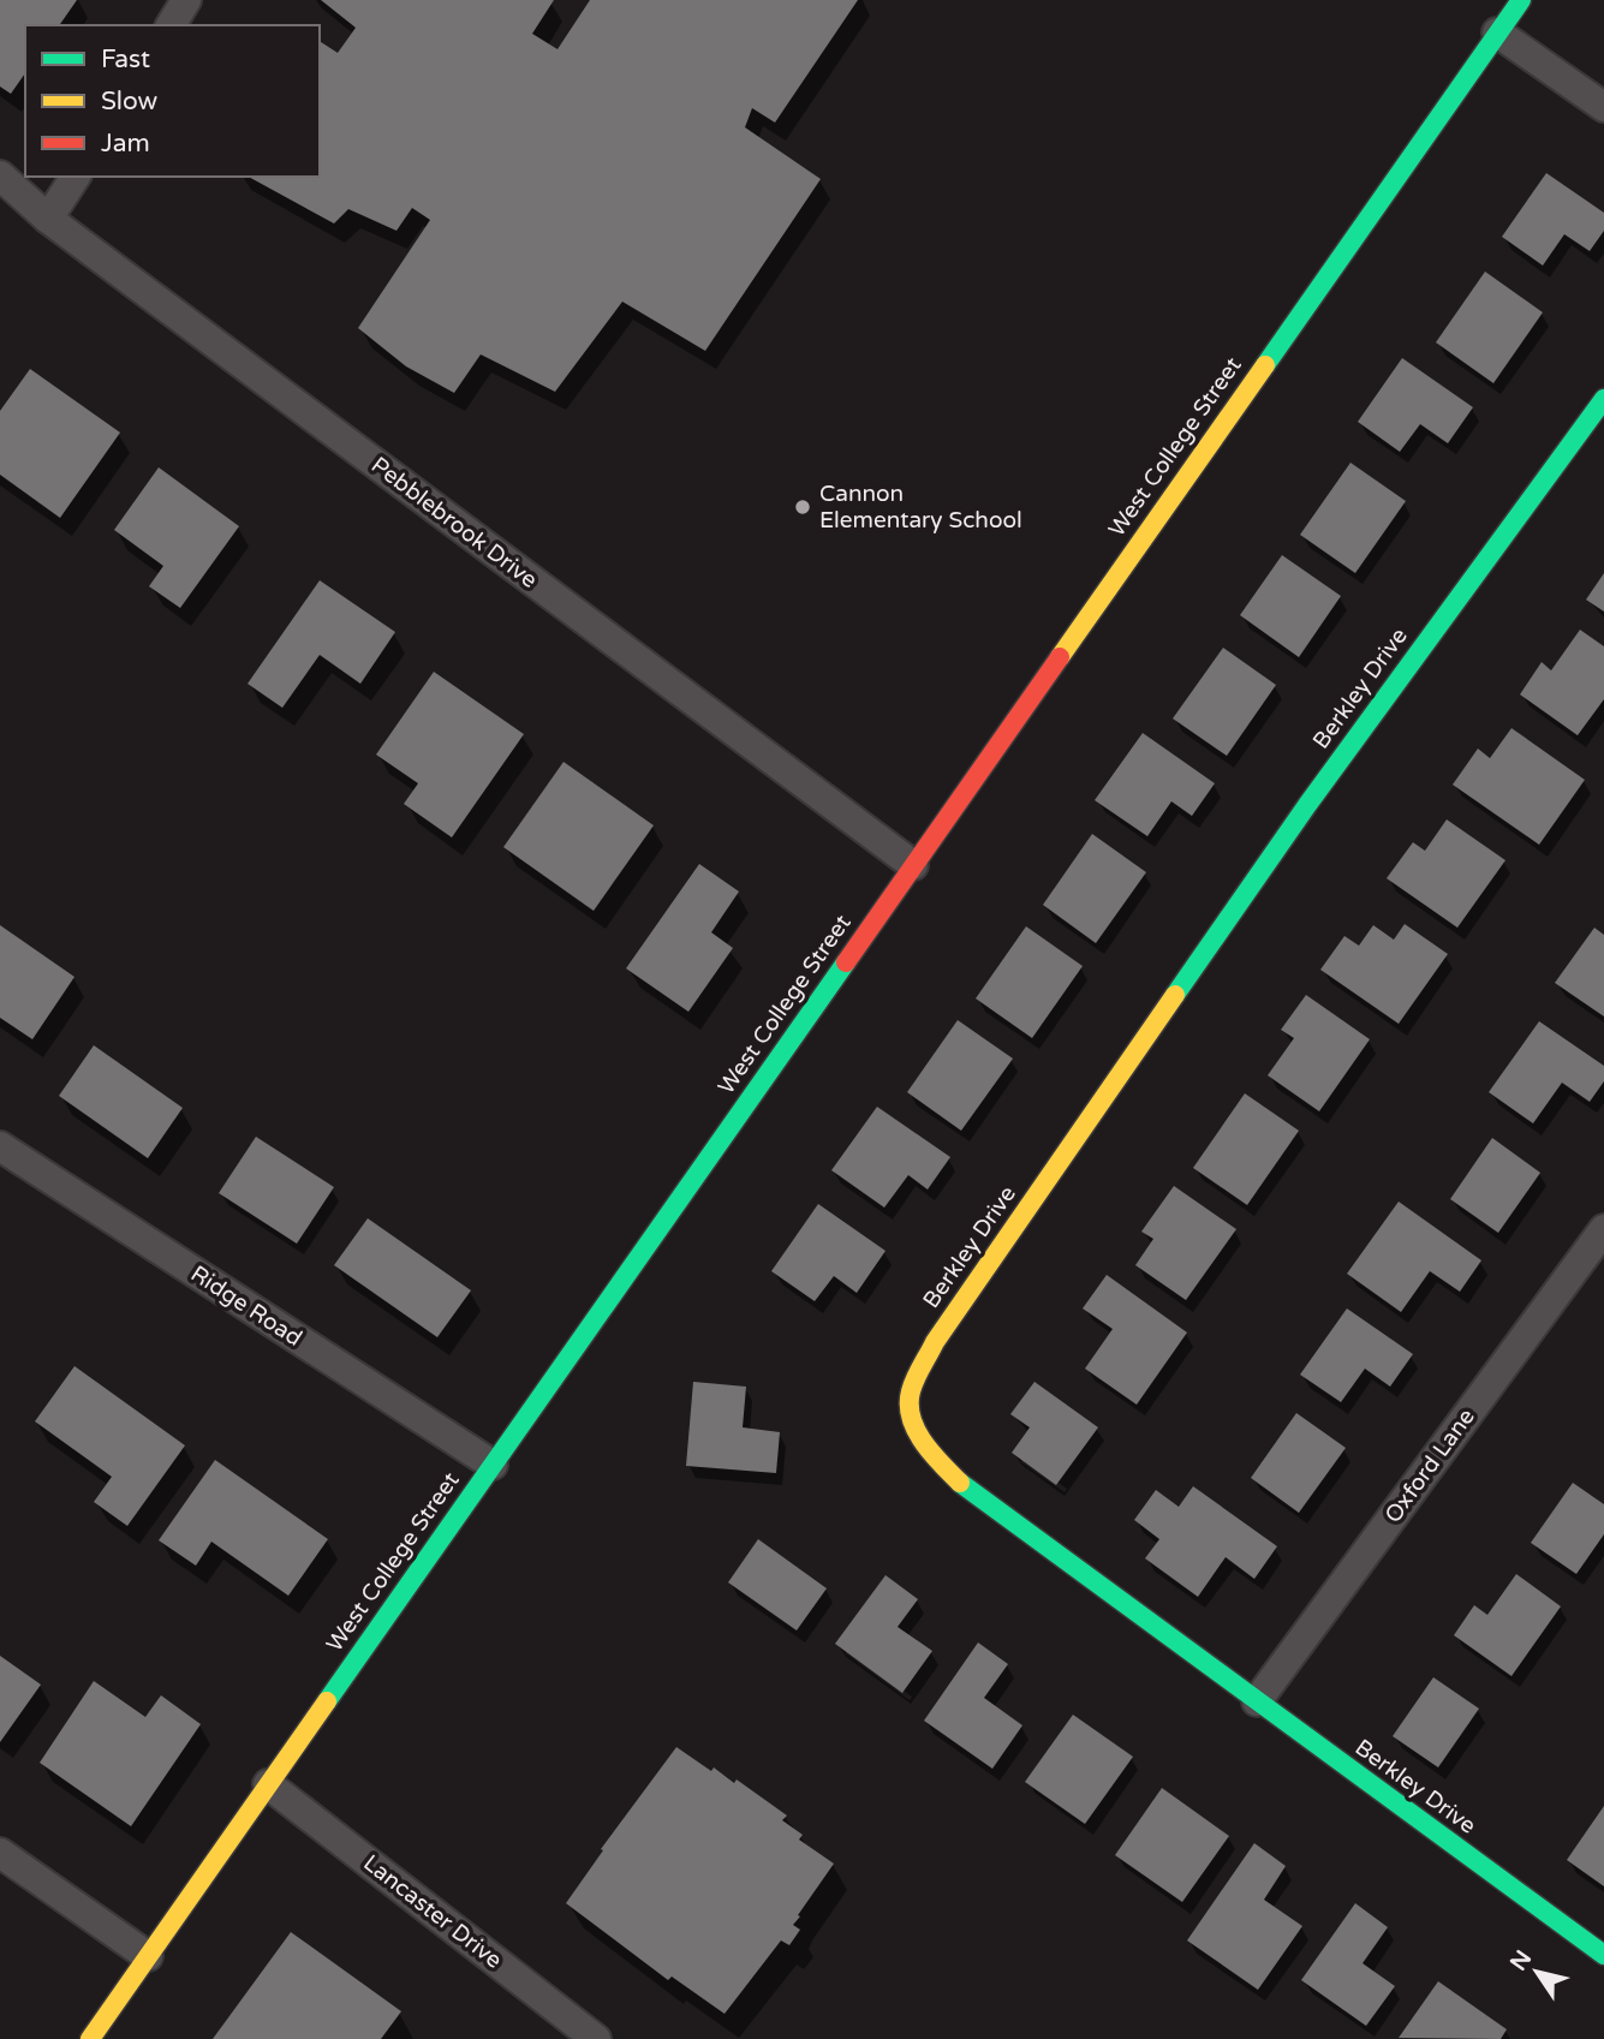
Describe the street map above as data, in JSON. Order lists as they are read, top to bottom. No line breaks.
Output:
{"streets":{"street":["West College Street","Pebblebrook Drive","Berkley Drive","Ridge Road","Oxford Lane","Lancaster Drive"]},"crossings":[["West College Street","Pebblebrook Drive"],["West College Street","Ridge Road"],["West College Street","Lancaster Drive"],["Berkley Drive","Oxford Lane"]],"places":["Cannon Elementary School"],"legend":["Fast","Slow","Jam"],"north":"top left"}
